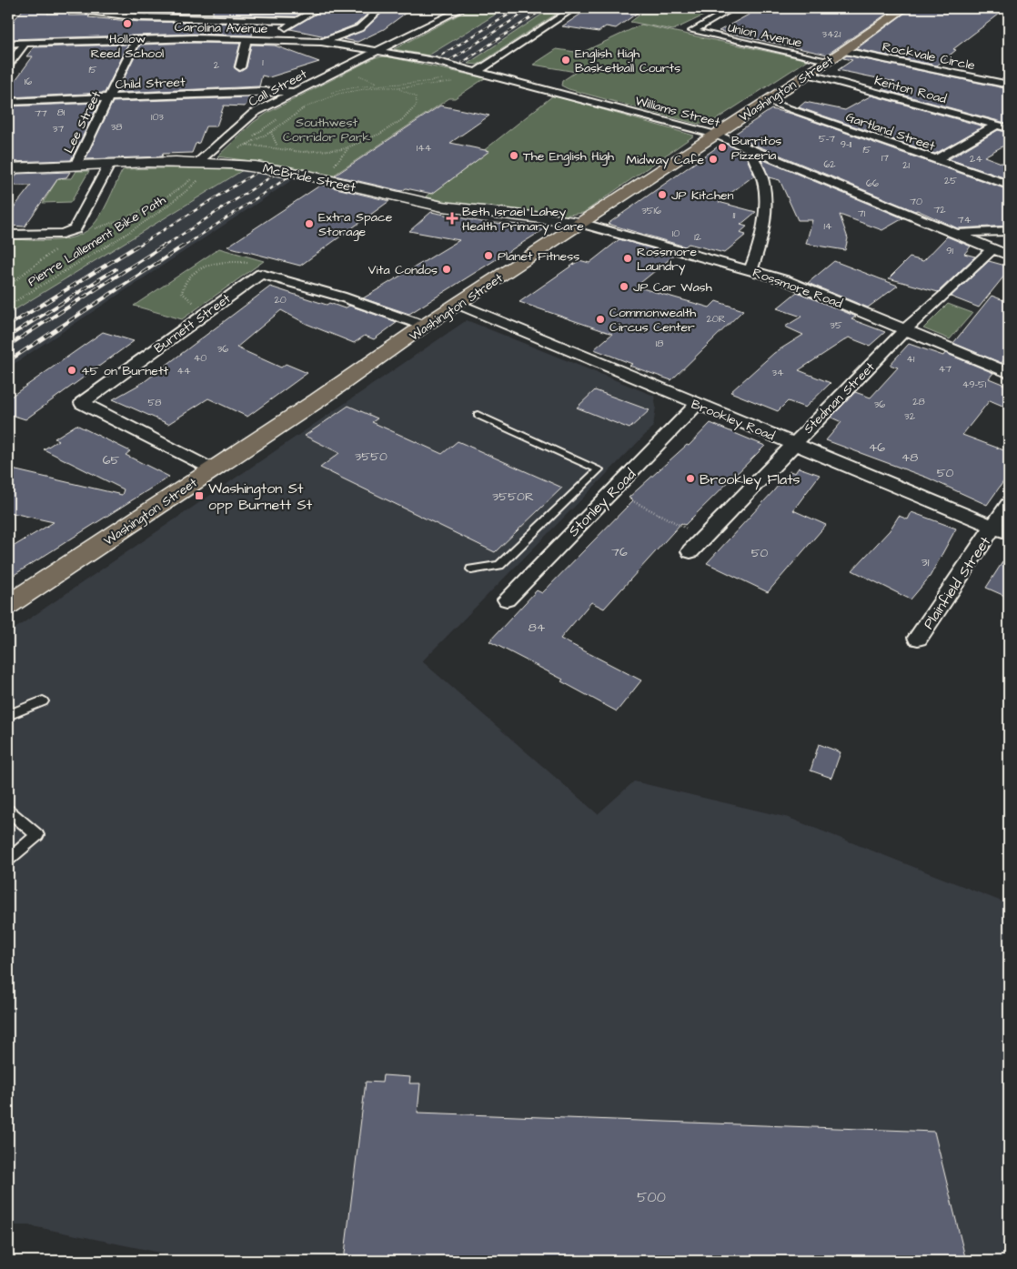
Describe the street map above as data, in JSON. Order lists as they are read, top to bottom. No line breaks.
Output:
{"streets":{"main road":["Washington Street"],"street":["Carolina Avenue","Union Avenue","Rockvale Circle","Child Street","Call Street","Kenton Road","Williams Street","Lee Street","Gartland Street","McBride Street","Rossmore Road","Burnett Street","Stedman Street","Brookley Road","Stonley Road","Plainfield Street"],"path":["Pierre Lallement Bike Path"]},"crossings":[["Carolina Avenue","Call Street"],["Carolina Avenue","Williams Street"],["Carolina Avenue","Lee Street"],["Union Avenue","Washington Street"],["Rockvale Circle","Washington Street"],["Child Street","Call Street"],["Child Street","Lee Street"],["Call Street","Williams Street"],["Call Street","McBride Street"],["Washington Street","Kenton Road"],["Washington Street","Williams Street"],["Washington Street","Gartland Street"],["Washington Street","McBride Street"],["Washington Street","Rossmore Road"],["Washington Street","Burnett Street"],["Washington Street","Brookley Road"],["Williams Street","Stedman Street"],["Lee Street","McBride Street"],["McBride Street","Rossmore Road"],["Rossmore Road","Stedman Street"],["Stedman Street","Brookley Road"],["Brookley Road","Stonley Road"],["Brookley Road","Plainfield Street"]],"parks":["Southwest Corridor Park"],"places":{"other":["Hollow Reed School","English High Basketball Courts","Burritos Pizzeria","The English High","Midway Cafe","JP Kitchen","Extra Space Storage","Planet Fitness","Rossmore Laundry","Vita Condos","JP Car Wash","Commonwealth Circus Center","45 on Burnett","Brookley Flats"],"health":["Beth Israel Lahey Health Primary Care"],"transit":["Washington St opp Burnett St"]},"house_numbers":["3421","1","2","15","16","81","77","103","38","37","5-7","9-11","144","15","17","24","62","21","25","66","70","72","3516","71","11","74","14","10","12","91","20","20R","35","18","36","40","41","47","44","34","49-51","28","58","36","32","46","3550","48","65","50","3550R","76","50","31","84","500"]}
